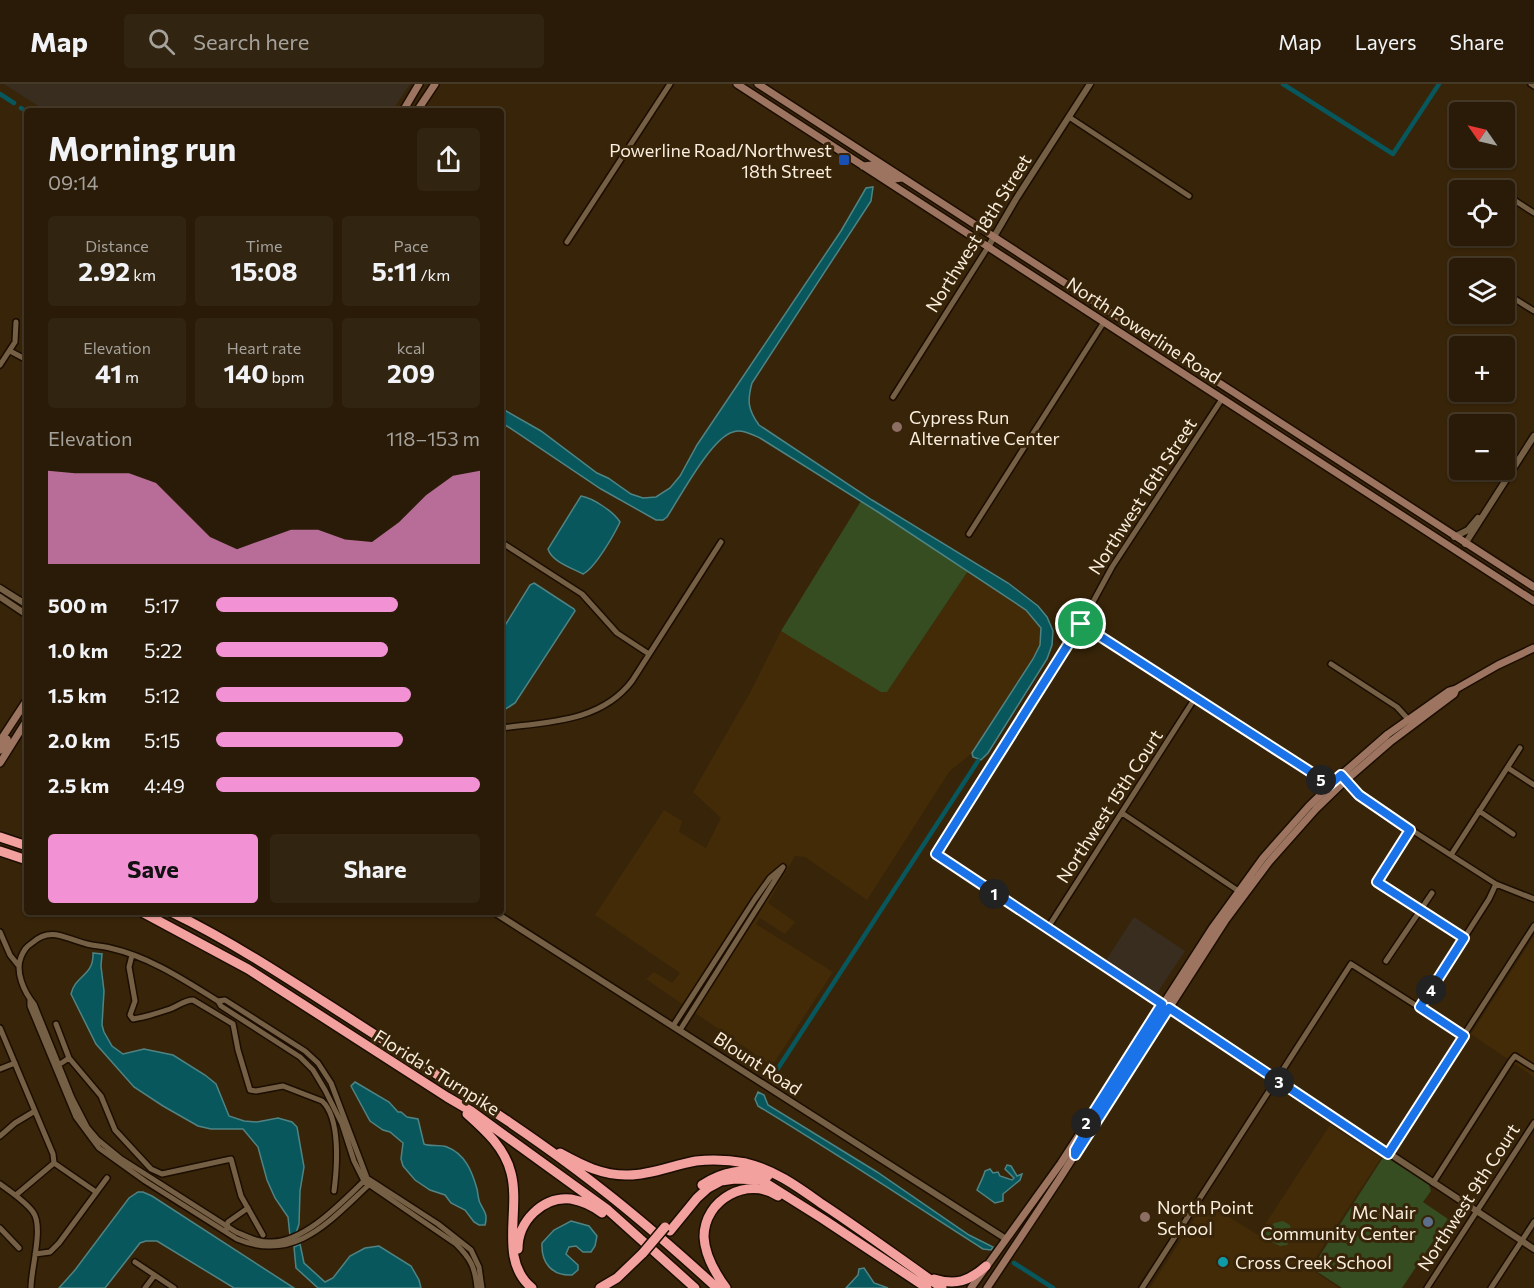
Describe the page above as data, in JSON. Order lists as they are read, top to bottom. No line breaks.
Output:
{"streets":{"highway":["Florida's Turnpike"],"main road":["North Powerline Road"],"street":["Northwest 18th Street","Northwest 16th Street","Northwest 15th Court","Blount Road","Northwest 9th Court"]},"crossings":[["Northwest 18th Street","North Powerline Road"],["North Powerline Road","Northwest 16th Street"],["Northwest 16th Street","Northwest 15th Court"]],"places":{"transit":["Powerline Road/Northwest 18th Street"],"other":["Cypress Run Alternative Center","North Point School","Mc Nair Community Center","Cross Creek School"]},"north":"top left","page":{"header":"Map","search":"Search here","nav":["Map","Layers","Share"],"map_buttons":["+","−"],"heading":["Morning run","09:14"],"stats":[["Distance","2.92 km"],["Time","15:08"],["Pace","5:11 /km"],["Elevation","41 m"],["Heart rate","140 bpm"],["kcal","209"]],"chart":["Elevation","118–153 m"],"list":[{"name":"500 m","note":"5:17"},{"name":"1.0 km","note":"5:22"},{"name":"1.5 km","note":"5:12"},{"name":"2.0 km","note":"5:15"},{"name":"2.5 km","note":"4:49"}],"pins":["5","1","4","3","2"],"buttons":["Save","Share"]}}
